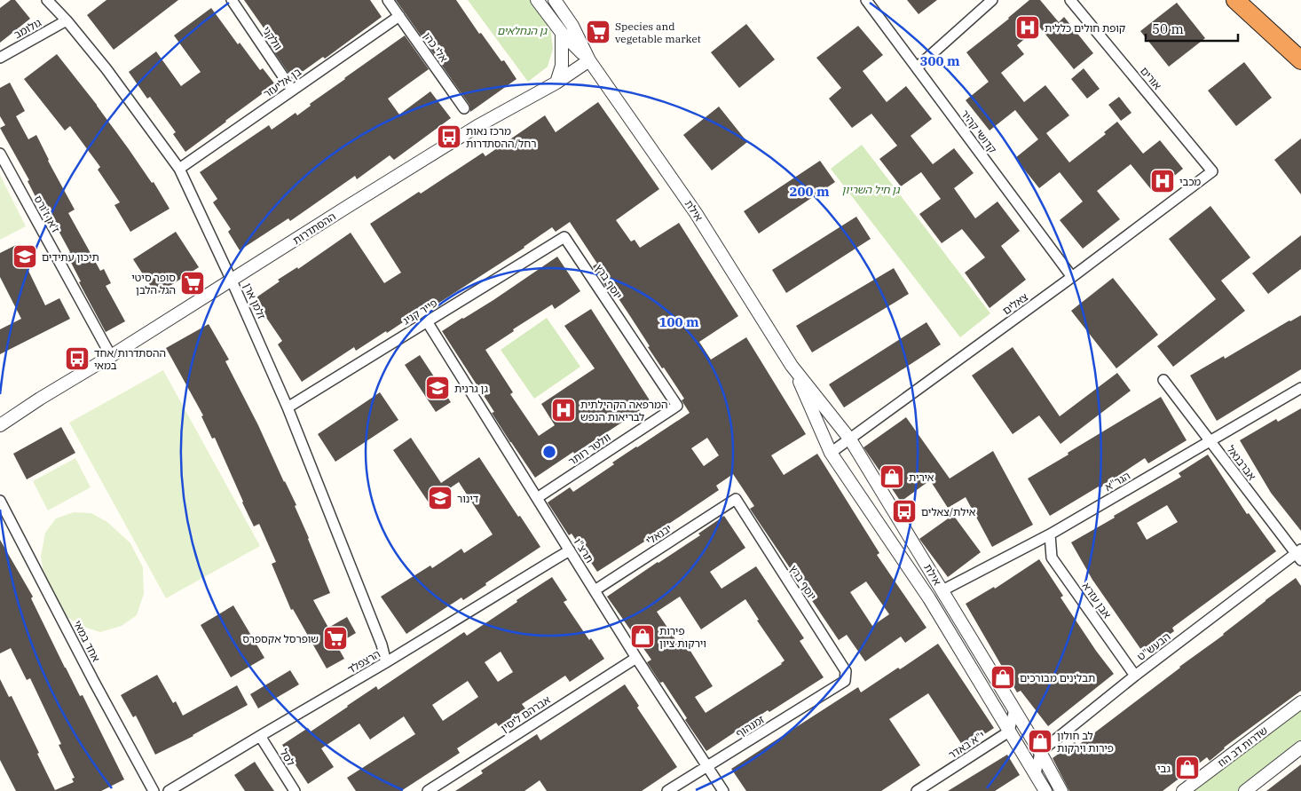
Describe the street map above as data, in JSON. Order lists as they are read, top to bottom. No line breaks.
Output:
{"streets":{"street":["גולומב","וולקני","אלי כהן","אורים","בן אליעזר","קדושי קהיר","אילת","ז'אן ז'ורס","ההסתדרות","יוסף ברץ","זלמן ארן","צאלים","פייר קניג","וולטר רותר","אברבנאל","הגר\"א","יבנאלי","תרצ\"ו","אבן עזרא","אחד במאי","הבעש\"ט","הרצפלד","אברהם ליסין","זמנהוף","י\"א באדר","שדרות דב הוז","לסל"]},"crossings":[["גולומב","זלמן ארן"],["וולקני","בן אליעזר"],["אלי כהן","בן אליעזר"],["אורים","צאלים"],["בן אליעזר","זלמן ארן"],["קדושי קהיר","צאלים"],["אילת","ההסתדרות"],["אילת","צאלים"],["אילת","הגר\"א"],["אילת","הבעש\"ט"],["אילת","י\"א באדר"],["ז'אן ז'ורס","ההסתדרות"],["ההסתדרות","זלמן ארן"],["יוסף ברץ","פייר קניג"],["יוסף ברץ","וולטר רותר"],["יוסף ברץ","יבנאלי"],["יוסף ברץ","זמנהוף"],["זלמן ארן","פייר קניג"],["זלמן ארן","הרצפלד"],["פייר קניג","תרצ\"ו"],["וולטר רותר","תרצ\"ו"],["אברבנאל","הגר\"א"],["אברבנאל","הבעש\"ט"],["הגר\"א","אבן עזרא"],["יבנאלי","תרצ\"ו"],["תרצ\"ו","הרצפלד"],["תרצ\"ו","אברהם ליסין"],["תרצ\"ו","זמנהוף"],["אבן עזרא","הבעש\"ט"],["הרצפלד","לסל"]],"parks":["גן הנחלאים","גן חיל השריון"],"places":{"hospital":["קופת חולים כללית","מכבי","המרפאה הקהילתית לבריאות הנפש"],"supermarket":["Species and vegetable market","סופר סיטי הגל הלבן","שופרסל אקספרס"],"bus stop":["מרכז נאות רחל/ההסתדרות","ההסתדרות/אחד במאי","אילת/צאלים"],"school or university":["תיכון עתידים","גן גרנית","דינור"],"shop":["אירית","פירות וירקות ציון","תבלינים מבורכים","לב חולון פירות וירקות","גבי"]},"scale_bar":"50 m","rings":["300 m","200 m","100 m"]}
